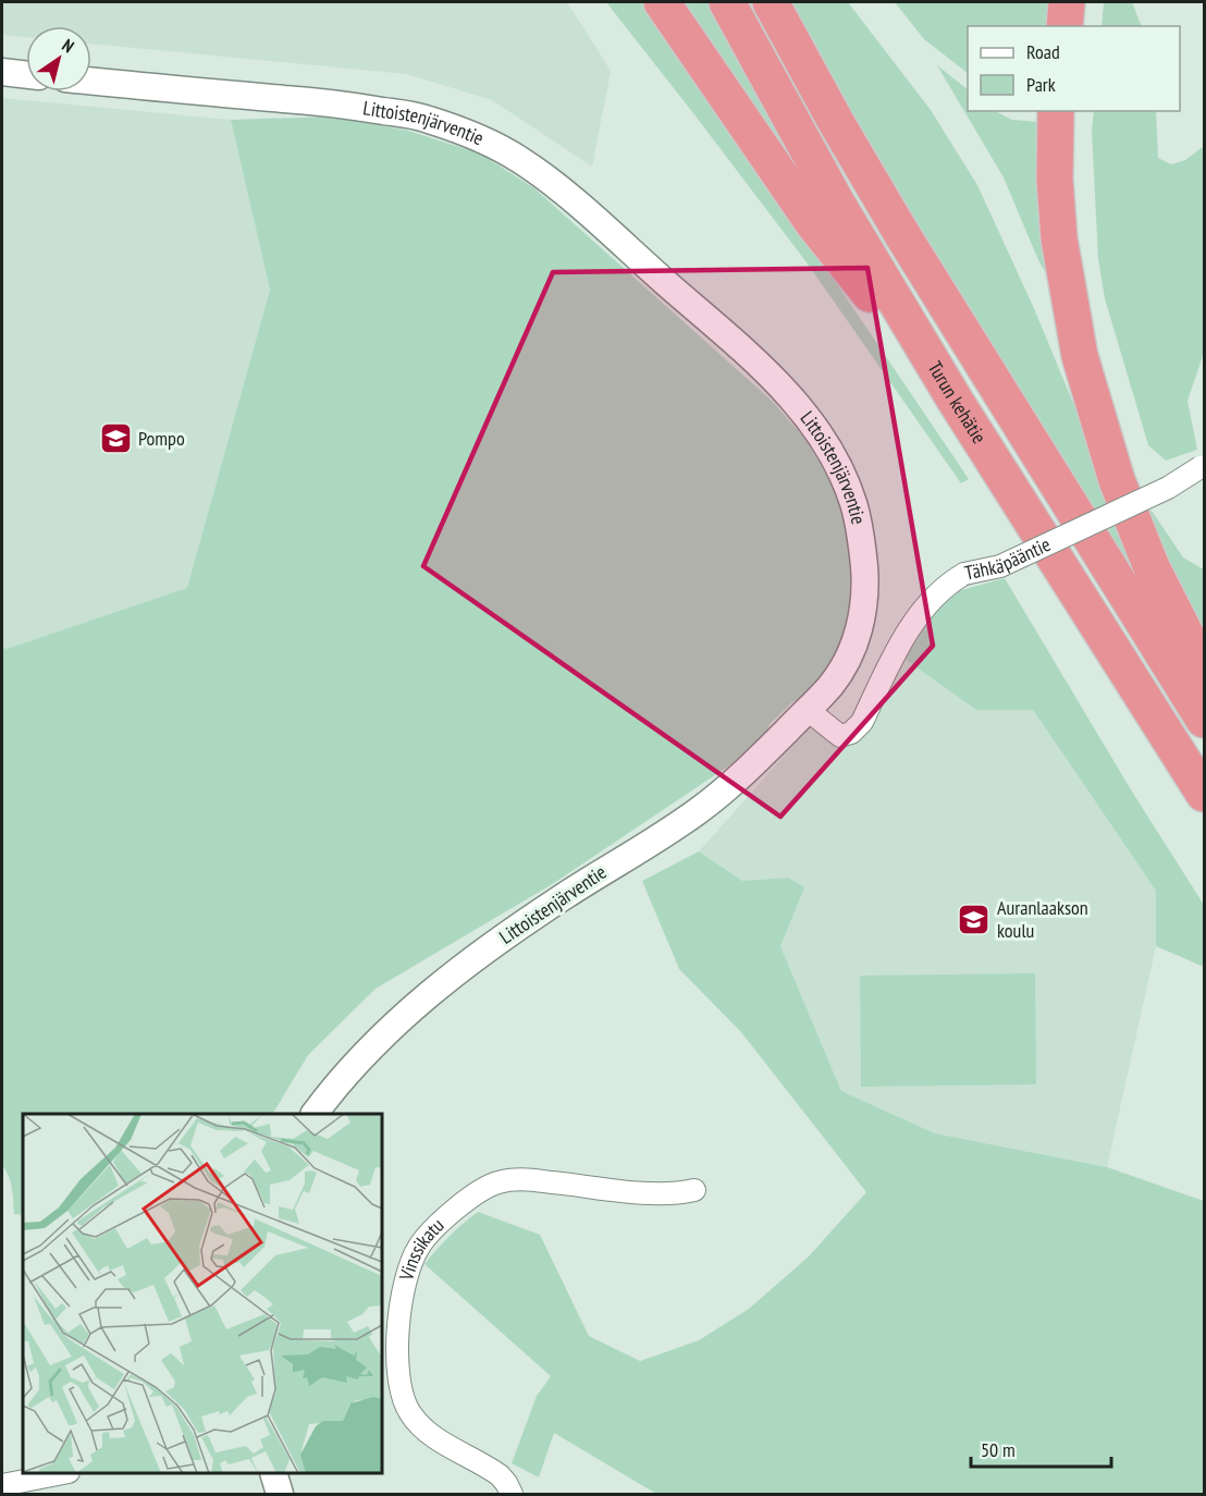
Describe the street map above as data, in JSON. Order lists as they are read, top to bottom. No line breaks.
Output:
{"streets":{"highway":["Turun kehätie"],"street":["Littoistenjärventie","Tähkäpääntie","Vinssikatu"]},"crossings":[["Littoistenjärventie","Tähkäpääntie"]],"places":{"school or university":["Pompo","Auranlaakson koulu"]},"legend":["Road","Park"],"scale_bar":"50 m","north":"top right"}
